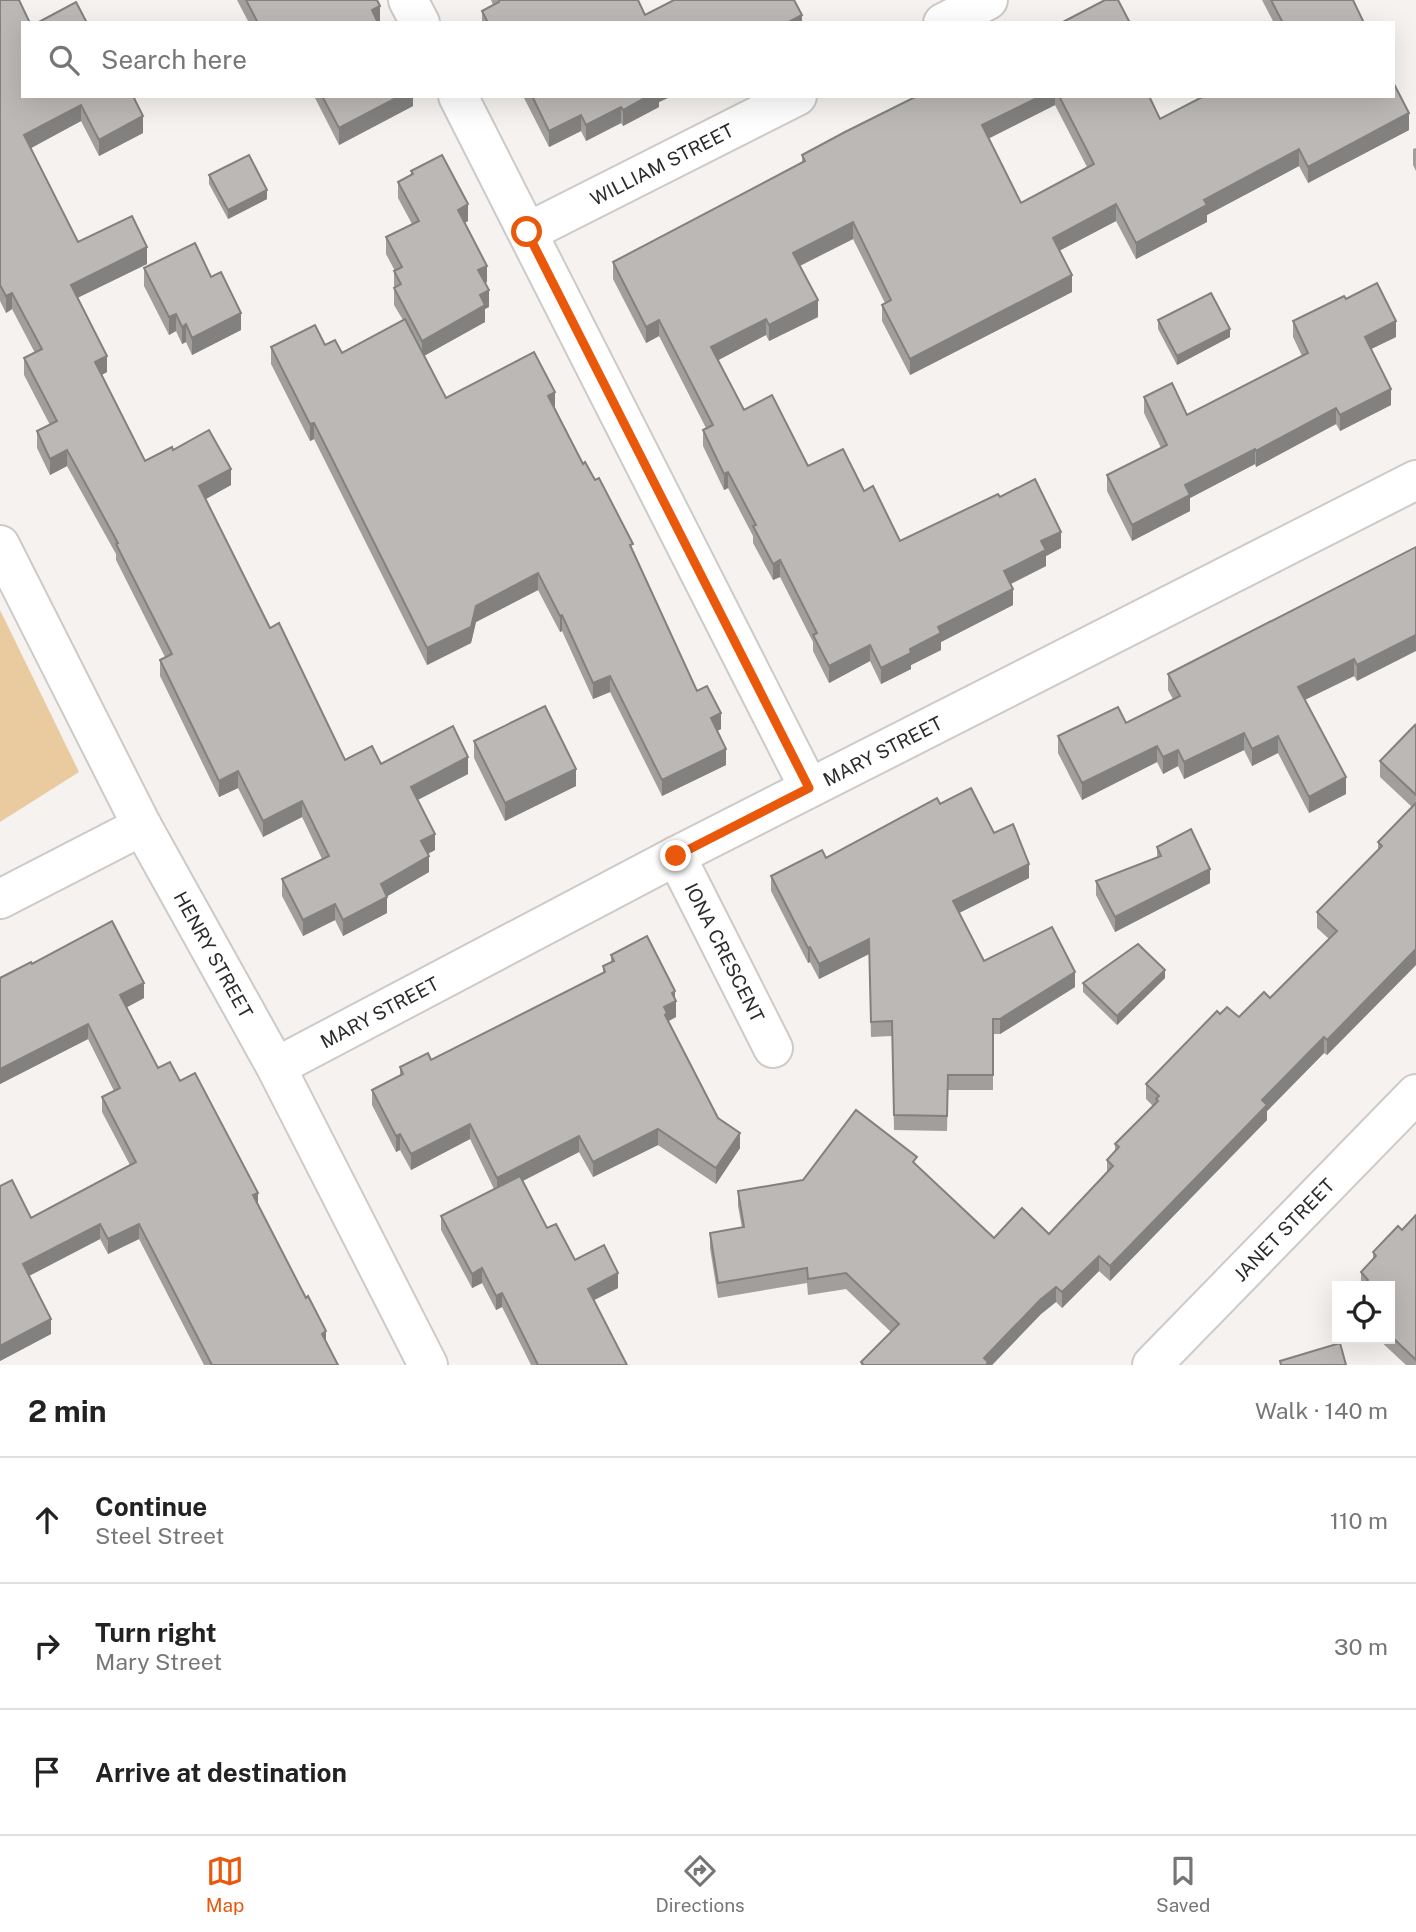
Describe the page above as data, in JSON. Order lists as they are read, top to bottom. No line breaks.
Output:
{"streets":{"street":["WILLIAM STREET","MARY STREET","IONA CRESCENT","HENRY STREET","JANET STREET"]},"crossings":[["MARY STREET","IONA CRESCENT"],["MARY STREET","HENRY STREET"]],"page":{"search":"Search here","heading":["2 min","Walk · 140 m"],"list":[["Continue","Steel Street","110 m"],["Turn right","Mary Street","30 m"],"Arrive at destination"],"nav":["Map","Directions","Saved"]}}
